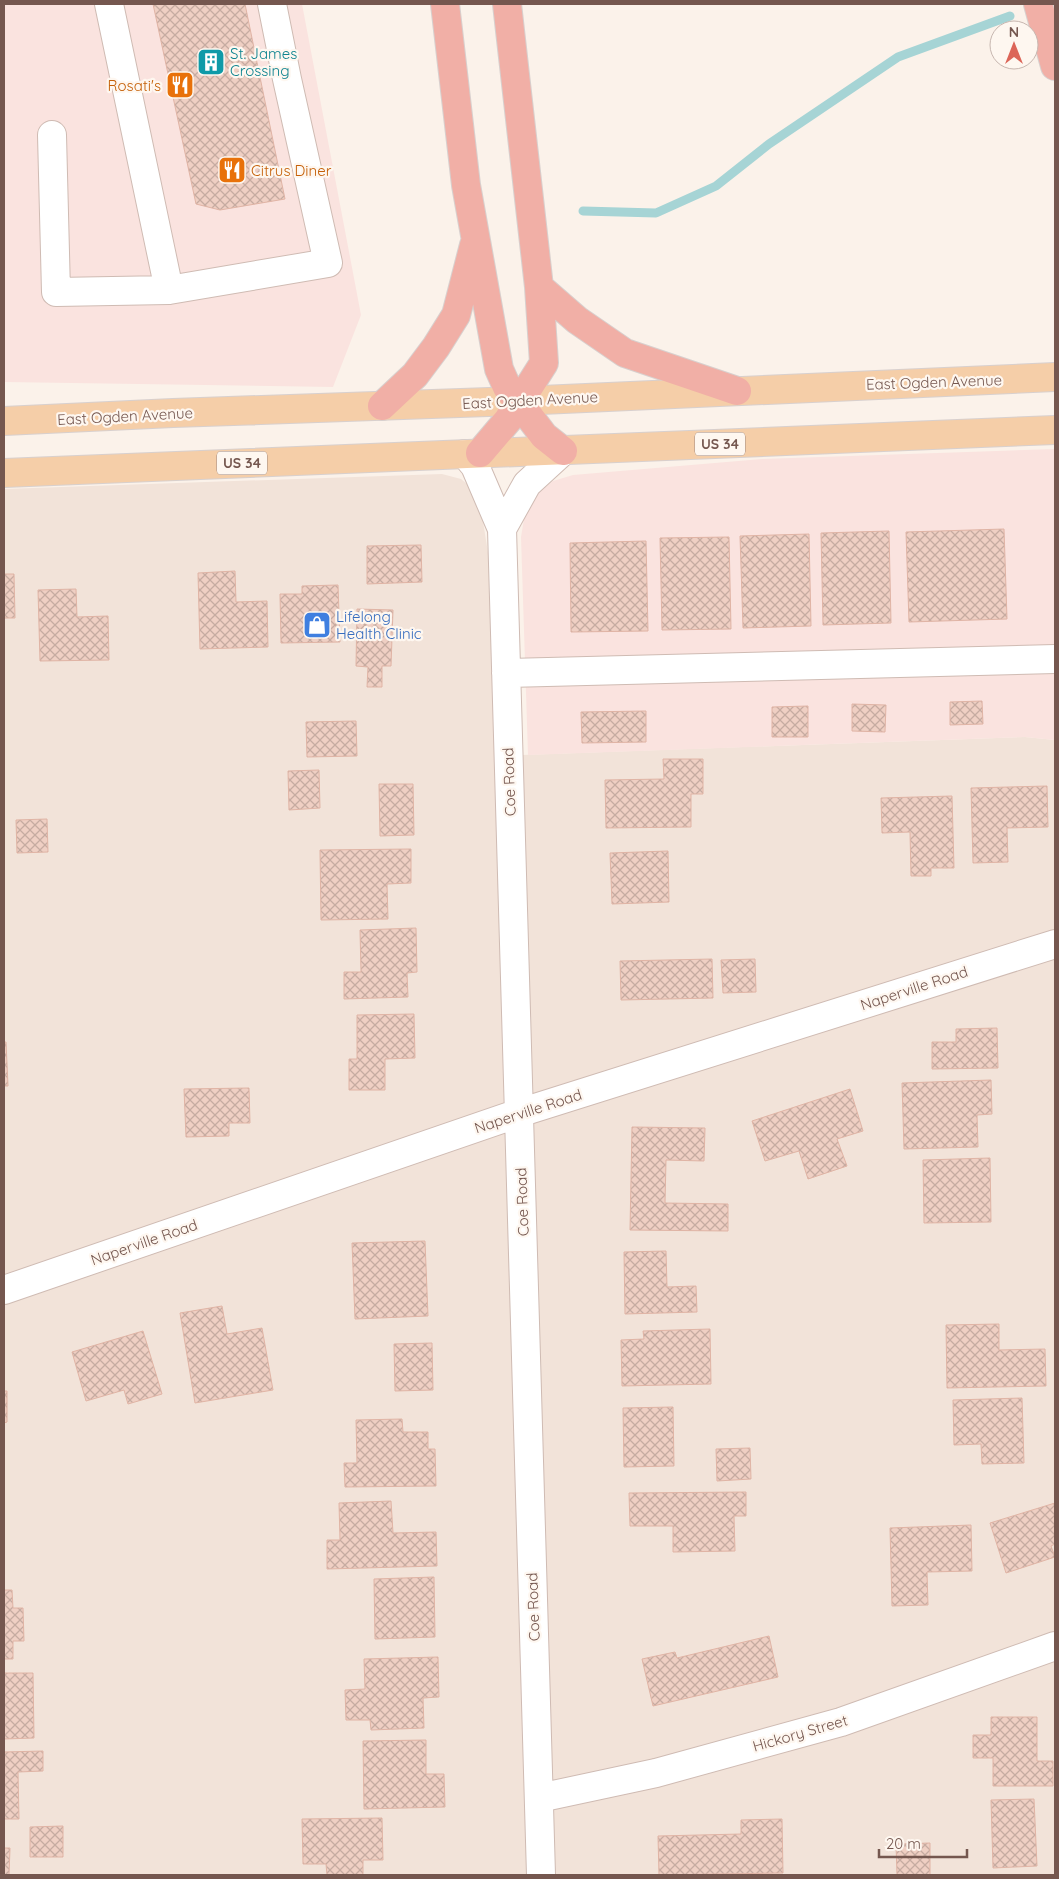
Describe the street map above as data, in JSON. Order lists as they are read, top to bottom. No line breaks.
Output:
{"streets":{"main road":["East Ogden Avenue","US 34"],"street":["Coe Road","Naperville Road","Hickory Street"]},"crossings":[["US 34","Coe Road"],["Coe Road","Naperville Road"],["Coe Road","Hickory Street"]],"places":{"building":["St. James Crossing"],"restaurant":["Rosati's","Citrus Diner"],"shop":["Lifelong Health Clinic"]},"scale_bar":"20 m","north":"top"}
